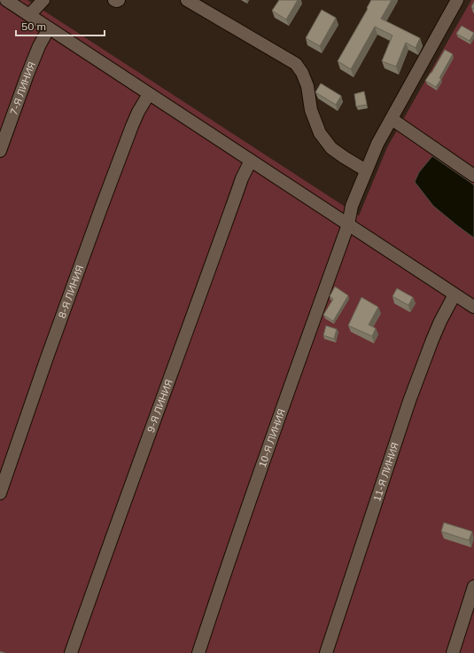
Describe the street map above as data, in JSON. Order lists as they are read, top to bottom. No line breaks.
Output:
{"streets":{"street":["7-Я ЛИНИЯ","8-Я ЛИНИЯ","9-Я ЛИНИЯ","10-Я ЛИНИЯ","11-Я ЛИНИЯ"]},"scale_bar":"50 m"}
